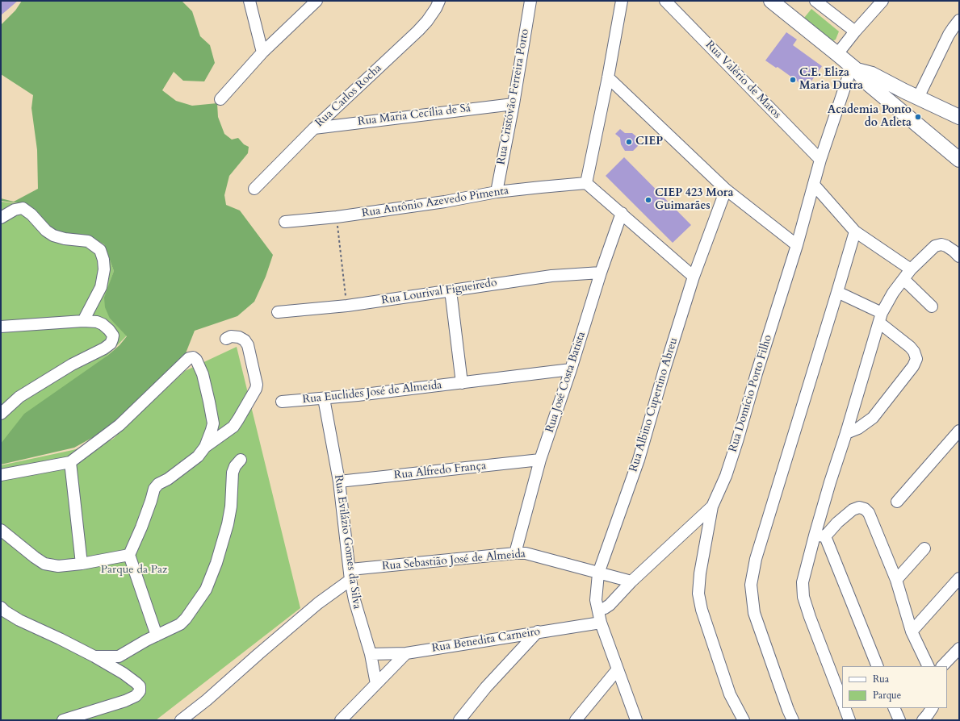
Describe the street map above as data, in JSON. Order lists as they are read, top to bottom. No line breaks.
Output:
{"streets":{"street":["Rua Valério de Matos","Rua Carlos Rocha","Rua Cristóvão Ferreira Porto","Rua Maria Cecília de Sá","Rua Antônio Azevedo Pimenta","Rua Lourival Figueiredo","Rua José Costa Batista","Rua Euclides José de Almeida","Rua Domício Porto Filho","Rua Albino Cupertino Abreu","Rua Alfredo França","Rua Evilázio Gomes da Silva","Rua Sebastião José de Almeida","Rua Benedita Carneiro"]},"crossings":[["Rua Valério de Matos","Rua Domício Porto Filho"],["Rua Carlos Rocha","Rua Maria Cecília de Sá"],["Rua Cristóvão Ferreira Porto","Rua Maria Cecília de Sá"],["Rua Cristóvão Ferreira Porto","Rua Antônio Azevedo Pimenta"],["Rua Lourival Figueiredo","Rua José Costa Batista"],["Rua José Costa Batista","Rua Euclides José de Almeida"],["Rua José Costa Batista","Rua Alfredo França"],["Rua José Costa Batista","Rua Sebastião José de Almeida"],["Rua Euclides José de Almeida","Rua Evilázio Gomes da Silva"],["Rua Albino Cupertino Abreu","Rua Sebastião José de Almeida"],["Rua Albino Cupertino Abreu","Rua Benedita Carneiro"],["Rua Alfredo França","Rua Evilázio Gomes da Silva"],["Rua Evilázio Gomes da Silva","Rua Sebastião José de Almeida"],["Rua Evilázio Gomes da Silva","Rua Benedita Carneiro"]],"parks":["Parque da Paz"],"places":["C.E. Eliza Maria Dutra","Academia Ponto do Atleta","CIEP","CIEP 423 Mora Guimarães"],"legend":["Rua","Parque"]}
